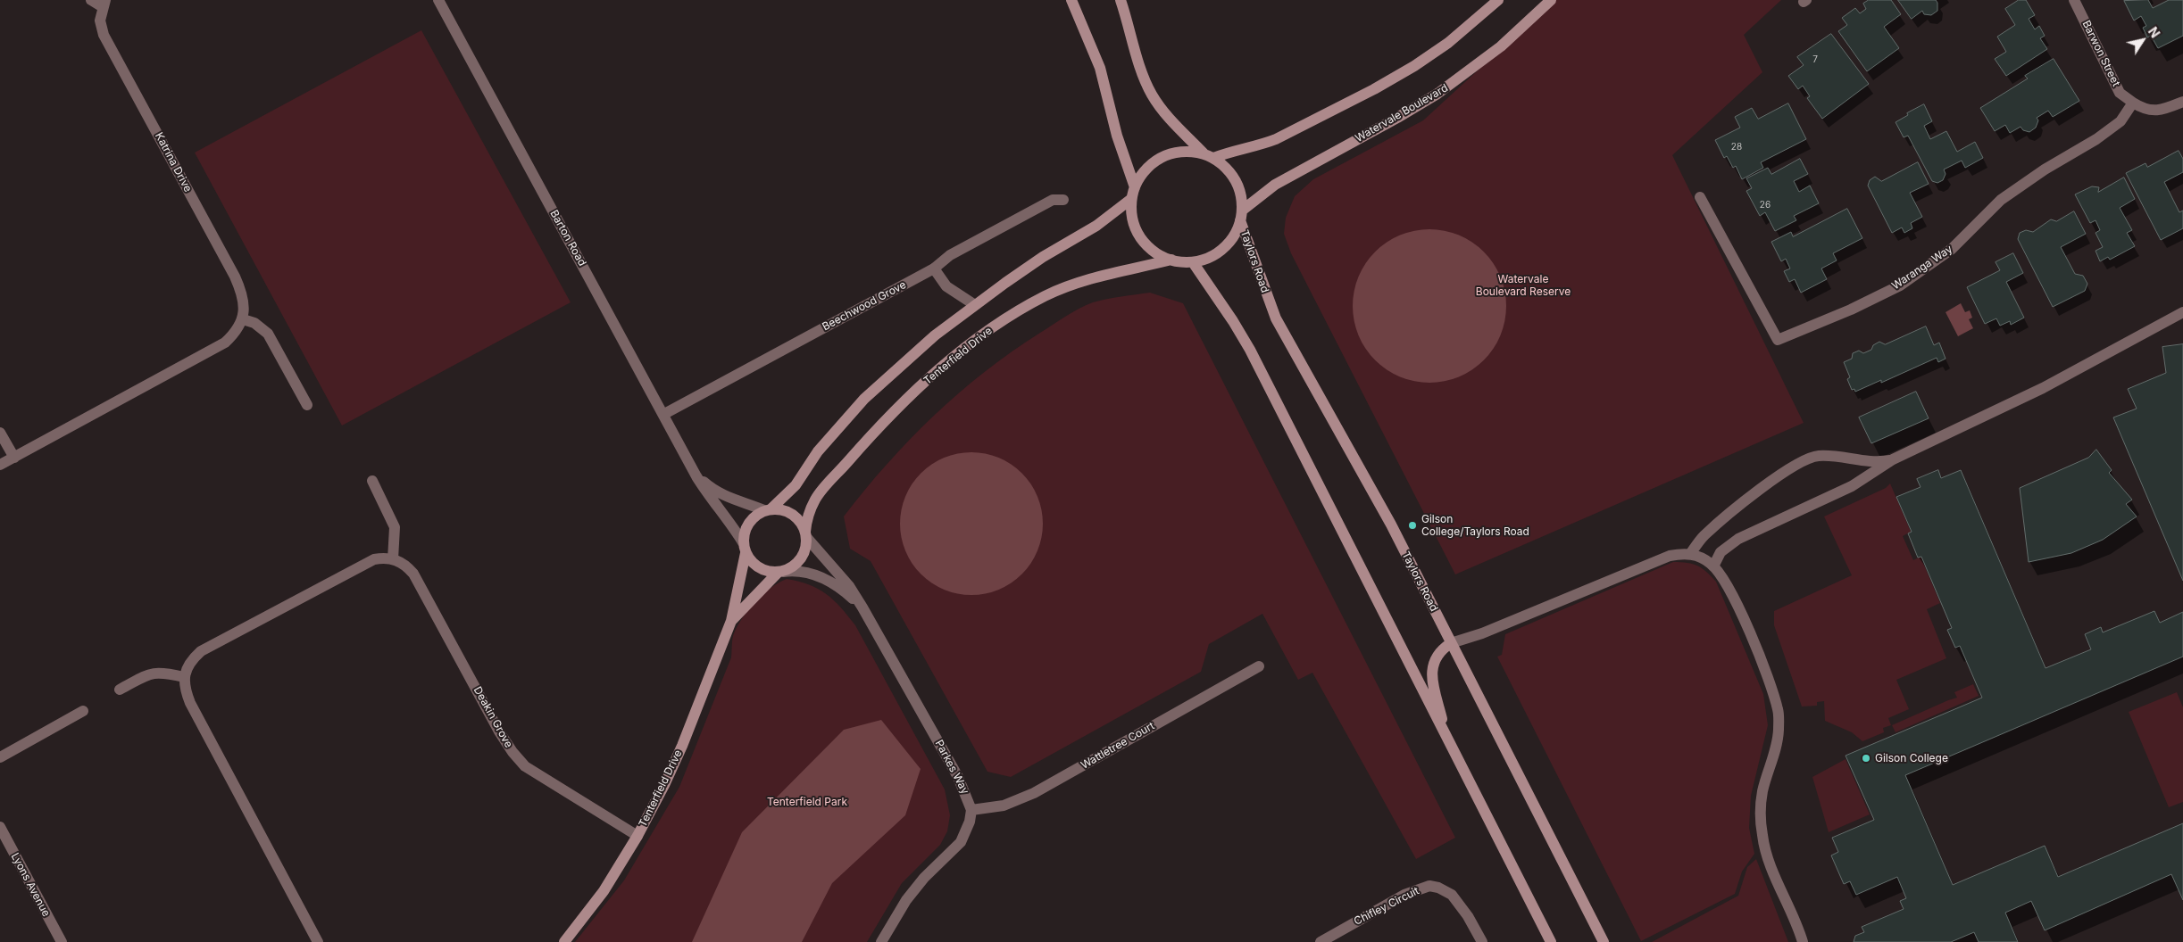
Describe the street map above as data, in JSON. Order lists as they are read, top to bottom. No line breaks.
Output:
{"streets":{"main road":["Watervale Boulevard","Taylors Road","Tenterfield Drive"],"street":["Barwon Street","Katrina Drive","Barton Road","Waranga Way","Beechwood Grove","Deakin Grove","Wattletree Court","Parkes Way","Lyons Avenue","Chifley Circuit"]},"crossings":[["Barwon Street","Waranga Way"],["Watervale Boulevard","Taylors Road"],["Watervale Boulevard","Tenterfield Drive"],["Barton Road","Beechwood Grove"],["Barton Road","Tenterfield Drive"],["Barton Road","Parkes Way"],["Taylors Road","Tenterfield Drive"],["Tenterfield Drive","Deakin Grove"],["Tenterfield Drive","Parkes Way"],["Wattletree Court","Parkes Way"]],"parks":["Watervale Boulevard Reserve","Tenterfield Park"],"places":["Gilson College/Taylors Road","Gilson College"],"house_numbers":["7","28","26"],"north":"top right"}
